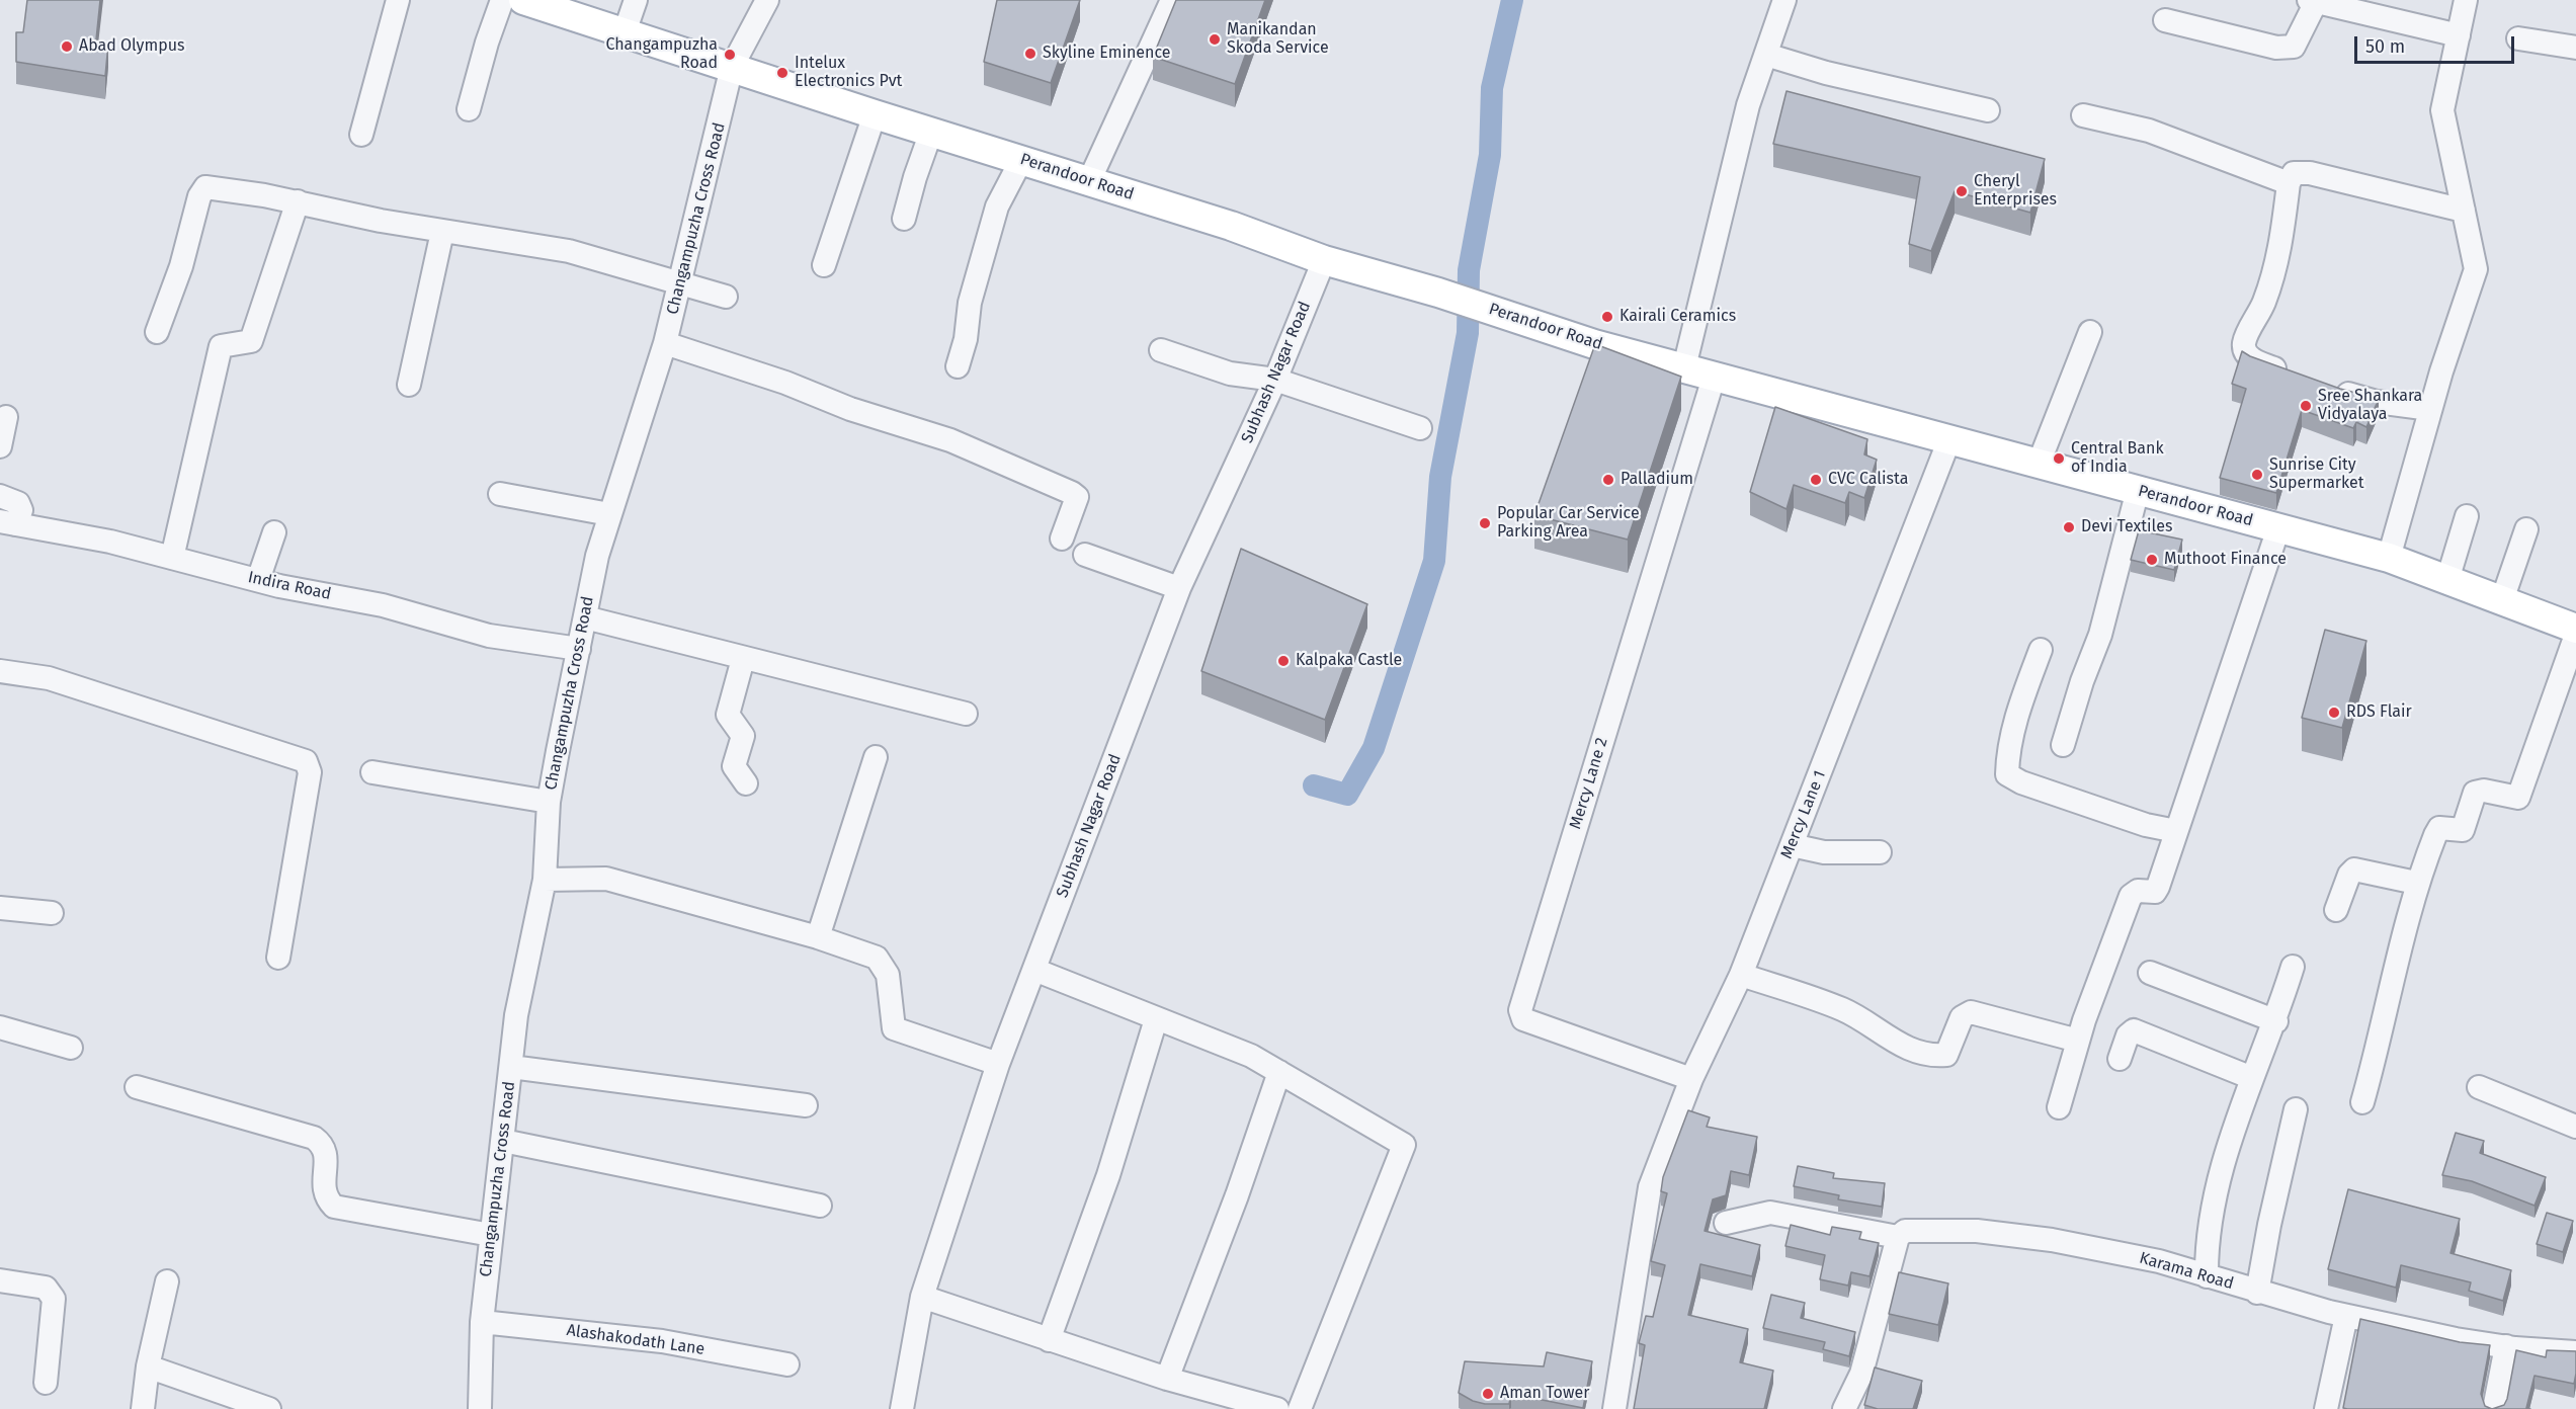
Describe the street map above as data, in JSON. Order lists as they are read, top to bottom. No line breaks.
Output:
{"streets":{"main road":["Perandoor Road"],"street":["Changampuzha Cross Road","Subhash Nagar Road","Indira Road","Mercy Lane 2","Mercy Lane 1","Karama Road","Alashakodath Lane"]},"crossings":[["Perandoor Road","Changampuzha Cross Road"],["Perandoor Road","Subhash Nagar Road"],["Perandoor Road","Mercy Lane 2"],["Perandoor Road","Mercy Lane 1"],["Changampuzha Cross Road","Indira Road"],["Changampuzha Cross Road","Alashakodath Lane"],["Mercy Lane 2","Mercy Lane 1"]],"places":["Manikandan Skoda Service","Abad Olympus","Skyline Eminence","Changampuzha Road","Intelux Electronics Pvt","Cheryl Enterprises","Kairali Ceramics","Sree Shankara Vidyalaya","Central Bank of India","Sunrise City Supermarket","Palladium","CVC Calista","Popular Car Service Parking Area","Devi Textiles","Muthoot Finance","Kalpaka Castle","RDS Flair","Aman Tower"],"scale_bar":"50 m"}
